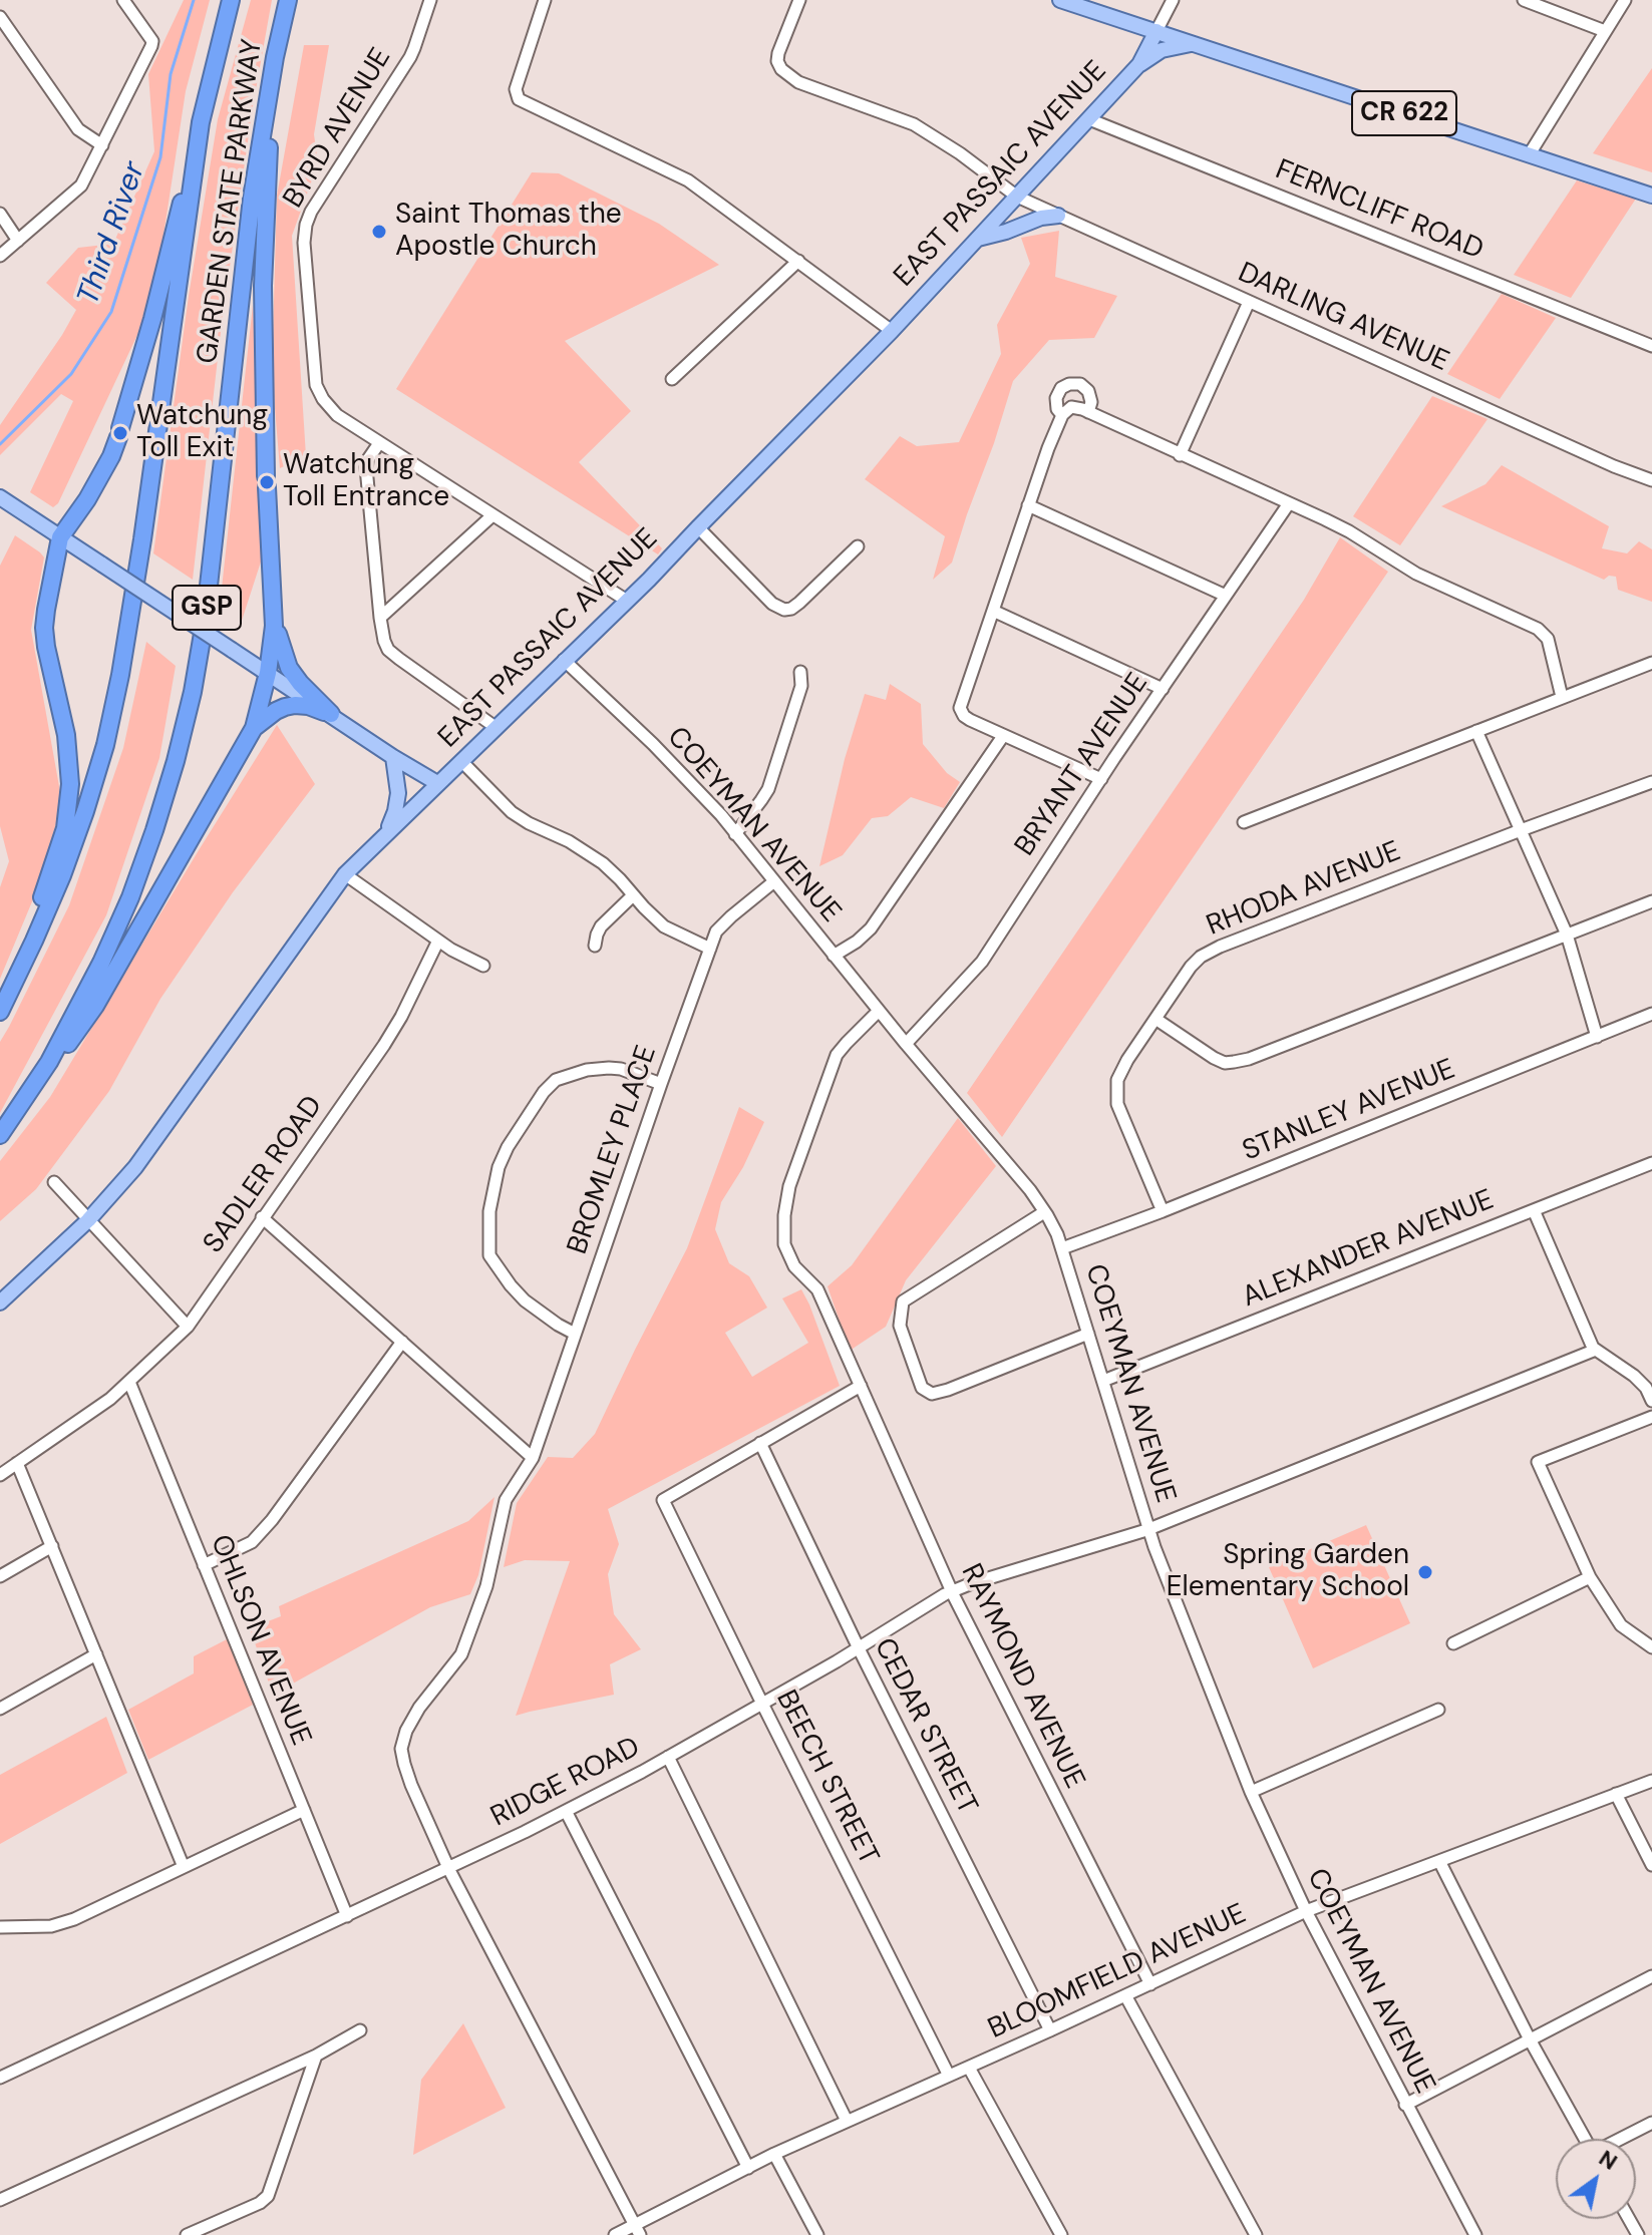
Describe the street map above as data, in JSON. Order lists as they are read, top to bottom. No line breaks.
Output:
{"streets":{"highway":["GARDEN STATE PARKWAY","GSP"],"main road":["CR 622","EAST PASSAIC AVENUE"],"street":["BYRD AVENUE","FERNCLIFF ROAD","DARLING AVENUE","BRYANT AVENUE","COEYMAN AVENUE","RHODA AVENUE","STANLEY AVENUE","BROMLEY PLACE","SADLER ROAD","ALEXANDER AVENUE","OHLSON AVENUE","RAYMOND AVENUE","CEDAR STREET","BEECH STREET","RIDGE ROAD","BLOOMFIELD AVENUE"]},"crossings":[["CR 622","EAST PASSAIC AVENUE"],["BYRD AVENUE","EAST PASSAIC AVENUE"],["EAST PASSAIC AVENUE","FERNCLIFF ROAD"],["EAST PASSAIC AVENUE","DARLING AVENUE"],["EAST PASSAIC AVENUE","COEYMAN AVENUE"],["BRYANT AVENUE","COEYMAN AVENUE"],["COEYMAN AVENUE","STANLEY AVENUE"],["COEYMAN AVENUE","BROMLEY PLACE"],["COEYMAN AVENUE","ALEXANDER AVENUE"],["COEYMAN AVENUE","RAYMOND AVENUE"],["COEYMAN AVENUE","RIDGE ROAD"],["COEYMAN AVENUE","BLOOMFIELD AVENUE"],["RHODA AVENUE","STANLEY AVENUE"],["BROMLEY PLACE","RIDGE ROAD"],["BROMLEY PLACE","BLOOMFIELD AVENUE"],["SADLER ROAD","OHLSON AVENUE"],["OHLSON AVENUE","RIDGE ROAD"],["RAYMOND AVENUE","RIDGE ROAD"],["RAYMOND AVENUE","BLOOMFIELD AVENUE"],["CEDAR STREET","BEECH STREET"],["CEDAR STREET","RIDGE ROAD"],["CEDAR STREET","BLOOMFIELD AVENUE"],["BEECH STREET","RIDGE ROAD"],["BEECH STREET","BLOOMFIELD AVENUE"]],"water":["Third River"],"places":["Saint Thomas the Apostle Church","Watchung Toll Exit","Watchung Toll Entrance","Spring Garden Elementary School"],"north":"top right"}
